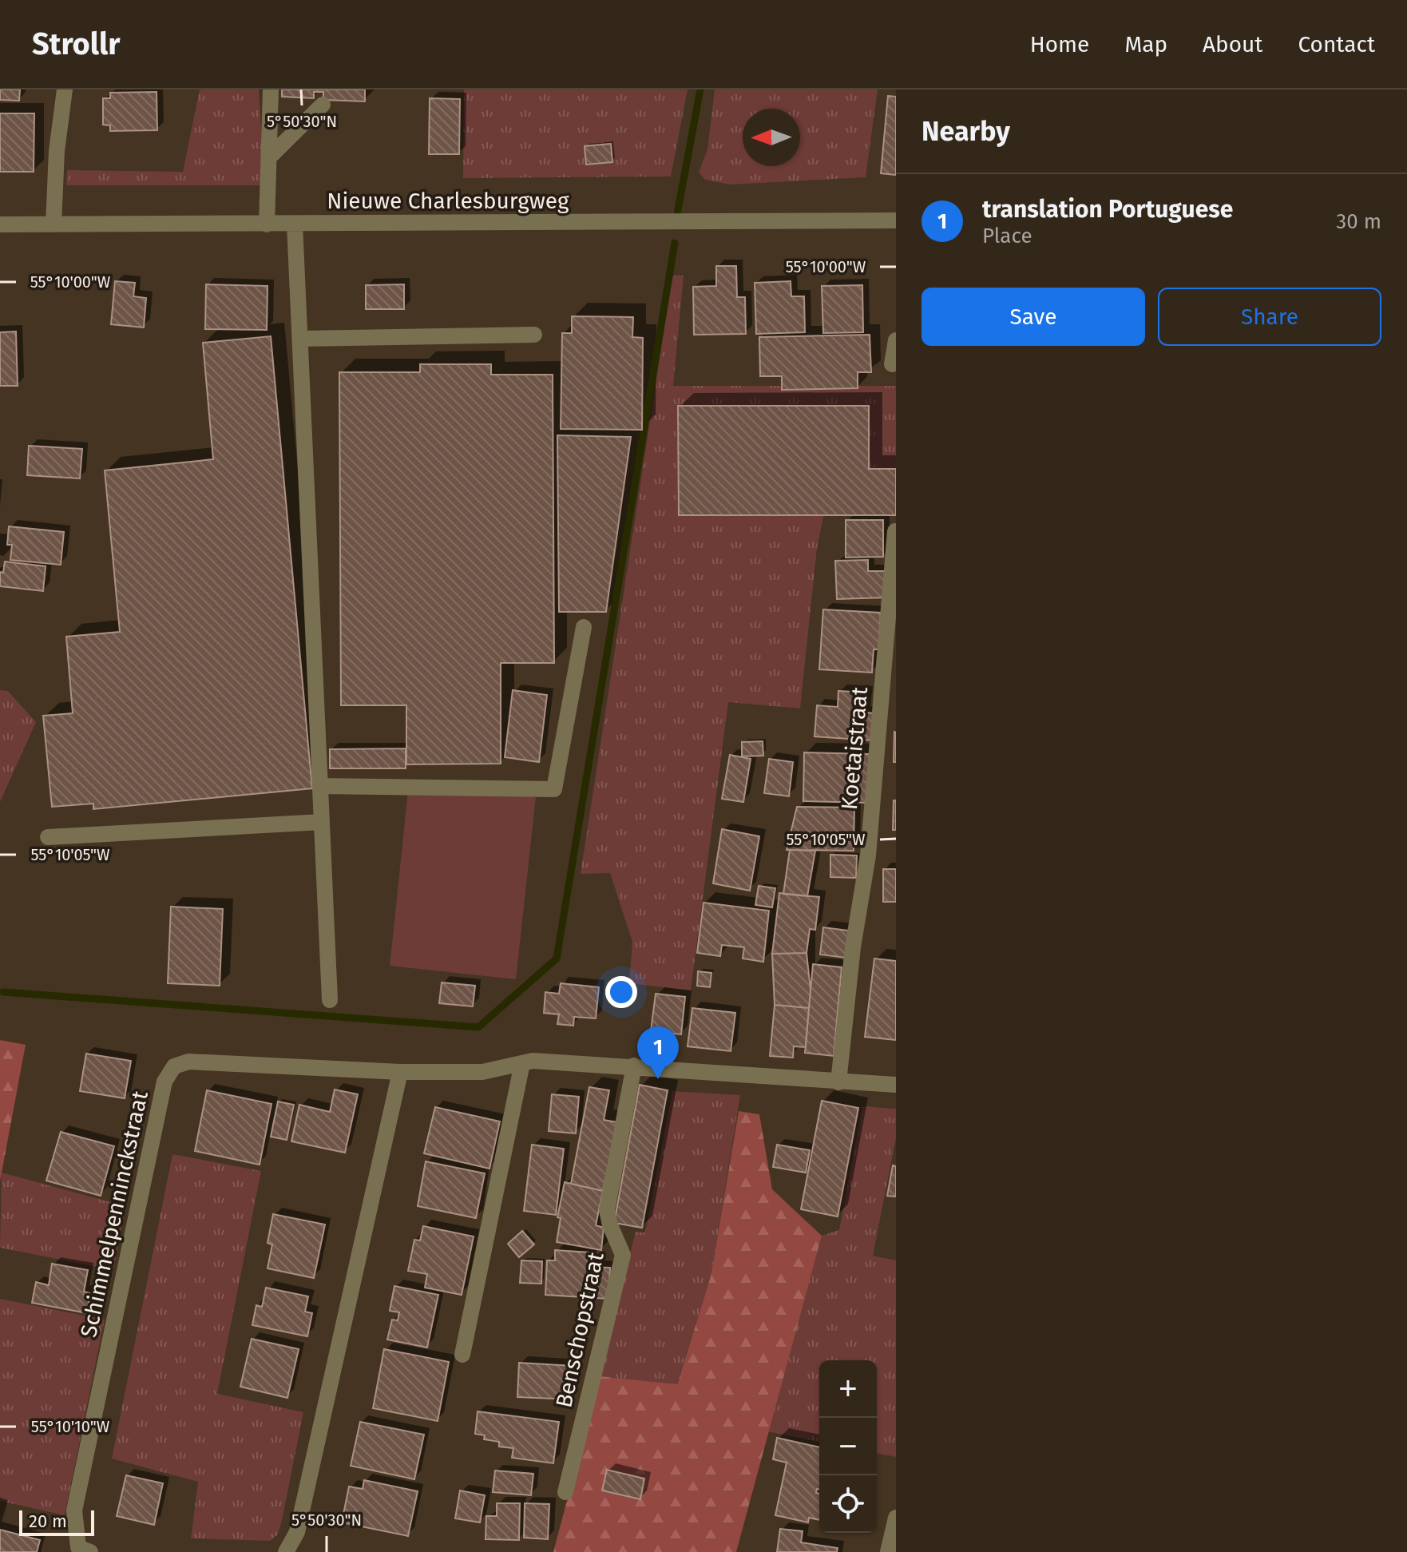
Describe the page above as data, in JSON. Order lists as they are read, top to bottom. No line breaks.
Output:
{"streets":{"street":["Nieuwe Charlesburgweg","Koetaistraat","Schimmelpenninckstraat","Benschopstraat"]},"crossings":[["Koetaistraat","Schimmelpenninckstraat"],["Schimmelpenninckstraat","Benschopstraat"]],"scale_bar":"20 m","north":"left","page":{"header":"Strollr","nav":["Home","Map","About","Contact"],"heading":"Nearby","list":[{"mark":"1","name":"translation Portuguese","note":"Place","value":"30 m"}],"buttons":["Save","Share"],"pins":"1","map_buttons":["+","−"],"scale":"20 m"},"coordinates":["5°50'30\"N","55°10'00\"W","55°10'05\"W","55°10'10\"W"]}
